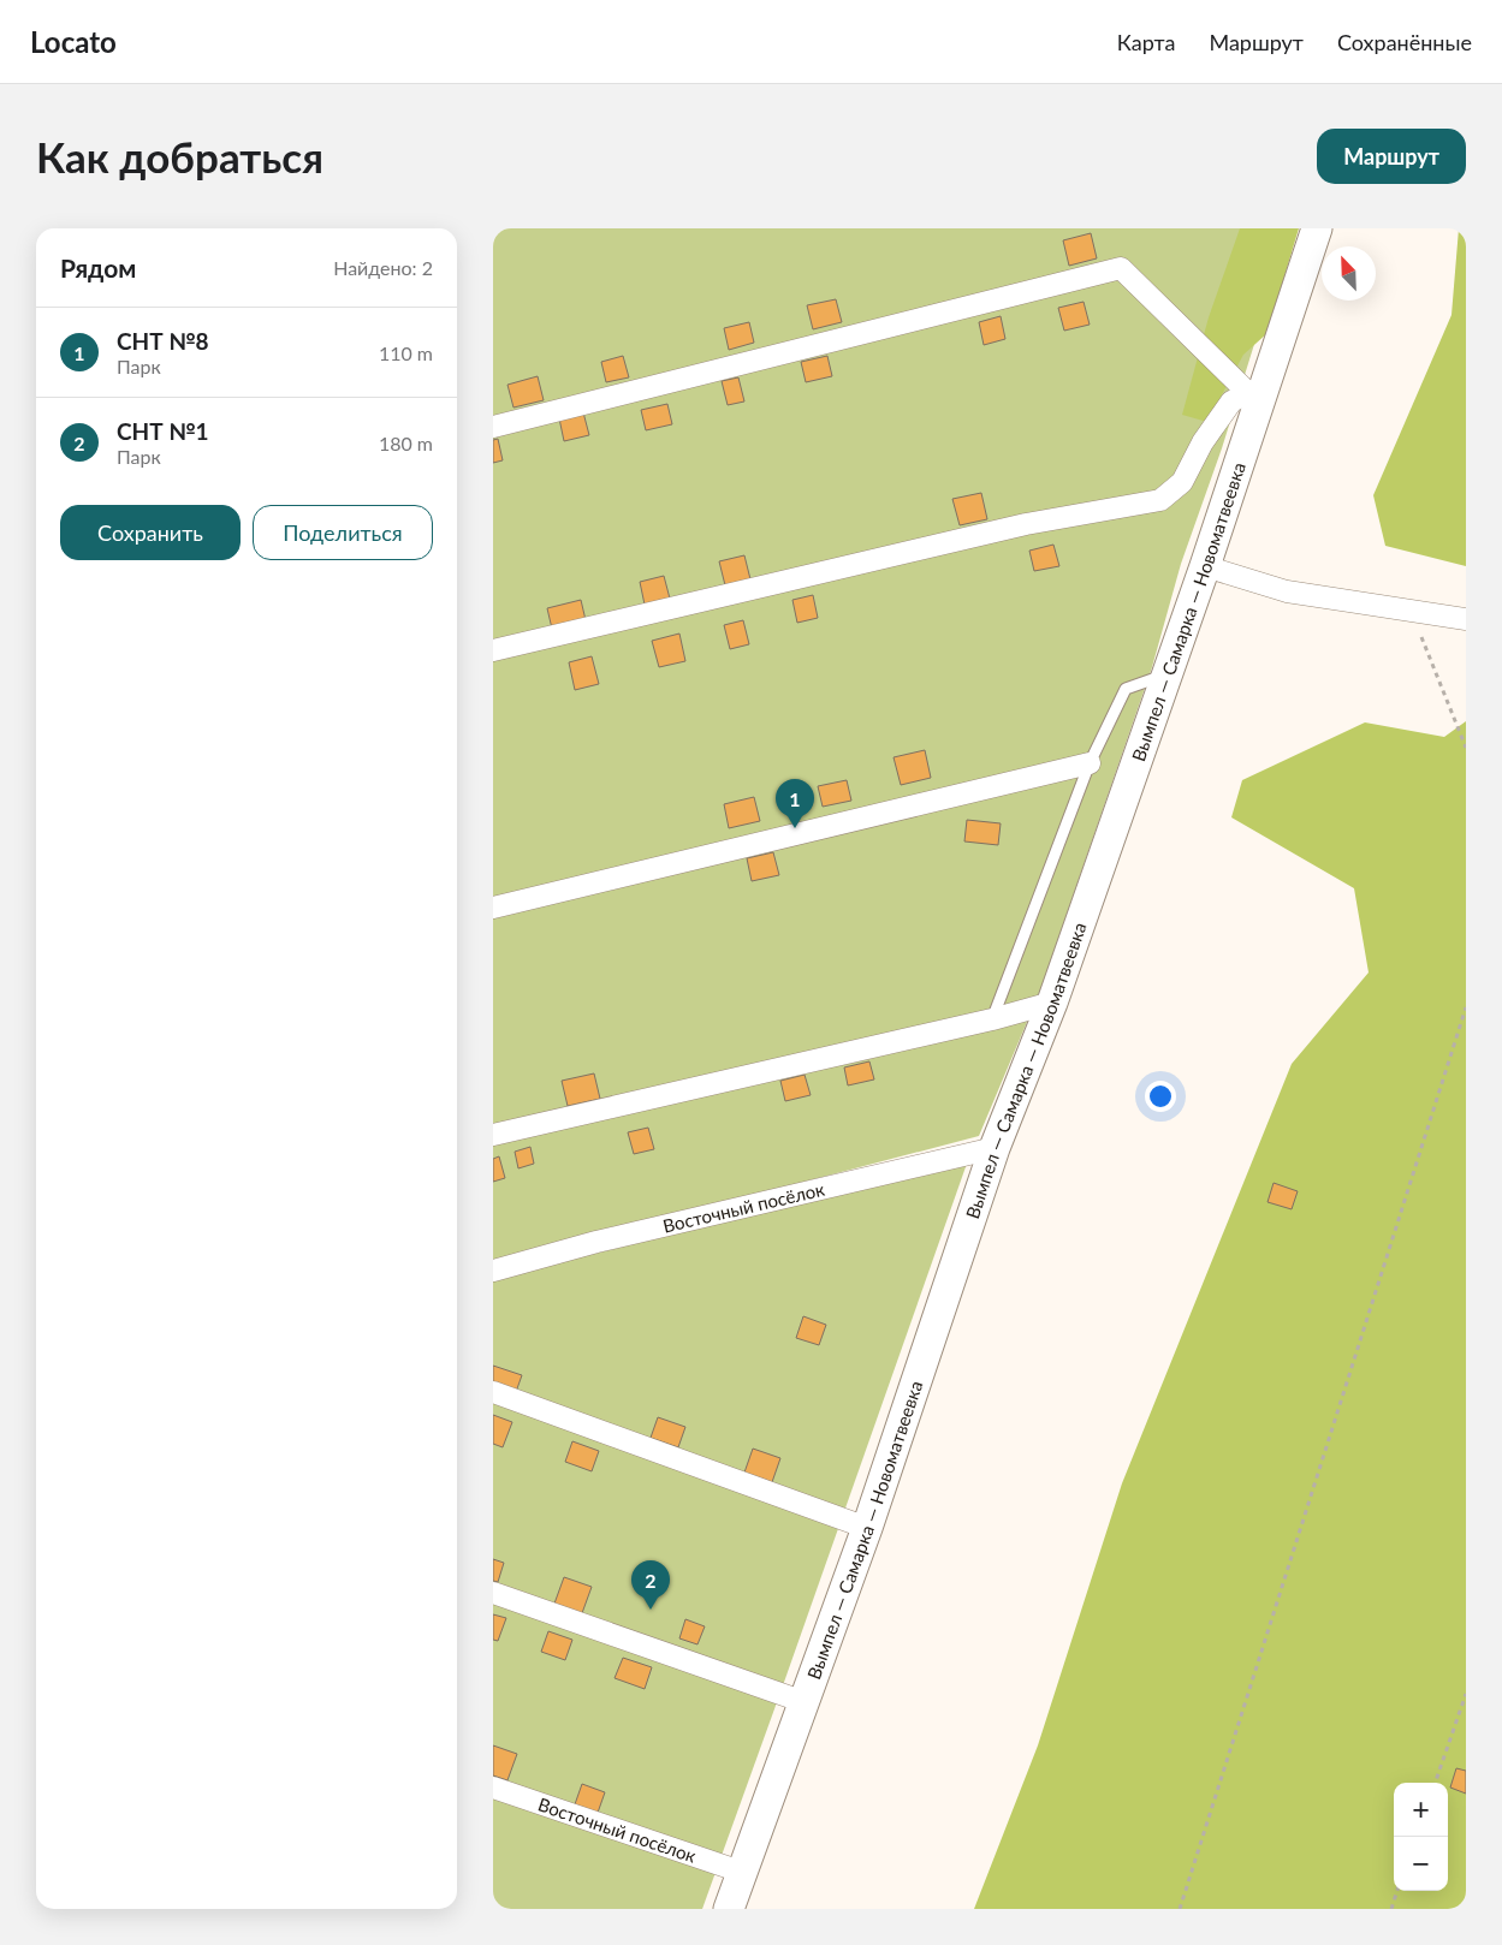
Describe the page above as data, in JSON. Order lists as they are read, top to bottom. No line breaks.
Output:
{"streets":{"main road":["Вымпел — Самарка — Новоматвеевка"],"street":["Восточный посёлок"]},"crossings":[["Вымпел — Самарка — Новоматвеевка","Восточный посёлок"]],"north":"top left","page":{"header":"Locato","nav":["Карта","Маршрут","Сохранённые"],"buttons":["Маршрут",["Сохранить","Поделиться"]],"title":"Как добраться","heading":["Рядом","Найдено: 2"],"list":[{"mark":"1","name":"СНТ №8","note":"Парк","value":"110 m"},{"mark":"2","name":"СНТ №1","note":"Парк","value":"180 m"}],"pins":["1","2"],"map_buttons":["+","−"]}}
